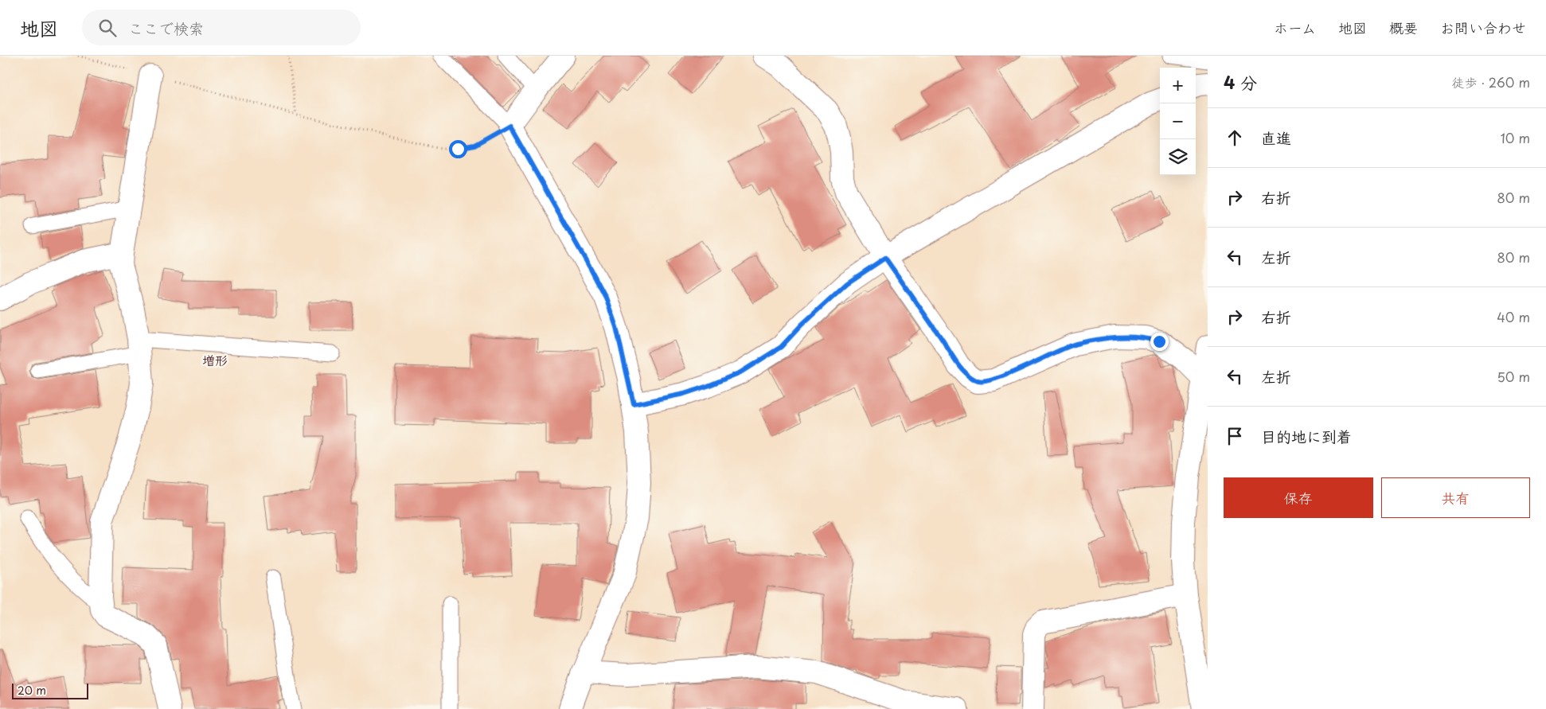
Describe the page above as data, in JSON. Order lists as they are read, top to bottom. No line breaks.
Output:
{"districts":["増形"],"scale_bar":"20 m","page":{"header":"地図","search":"ここで検索","nav":["ホーム","地図","概要","お問い合わせ"],"heading":["4 分","徒歩 · 260 m"],"map_buttons":["+","−"],"list":[["直進","10 m"],["右折","80 m"],["左折","80 m"],["右折","40 m"],["左折","50 m"],"目的地に到着"],"buttons":["保存","共有"],"scale":"20 m"}}
